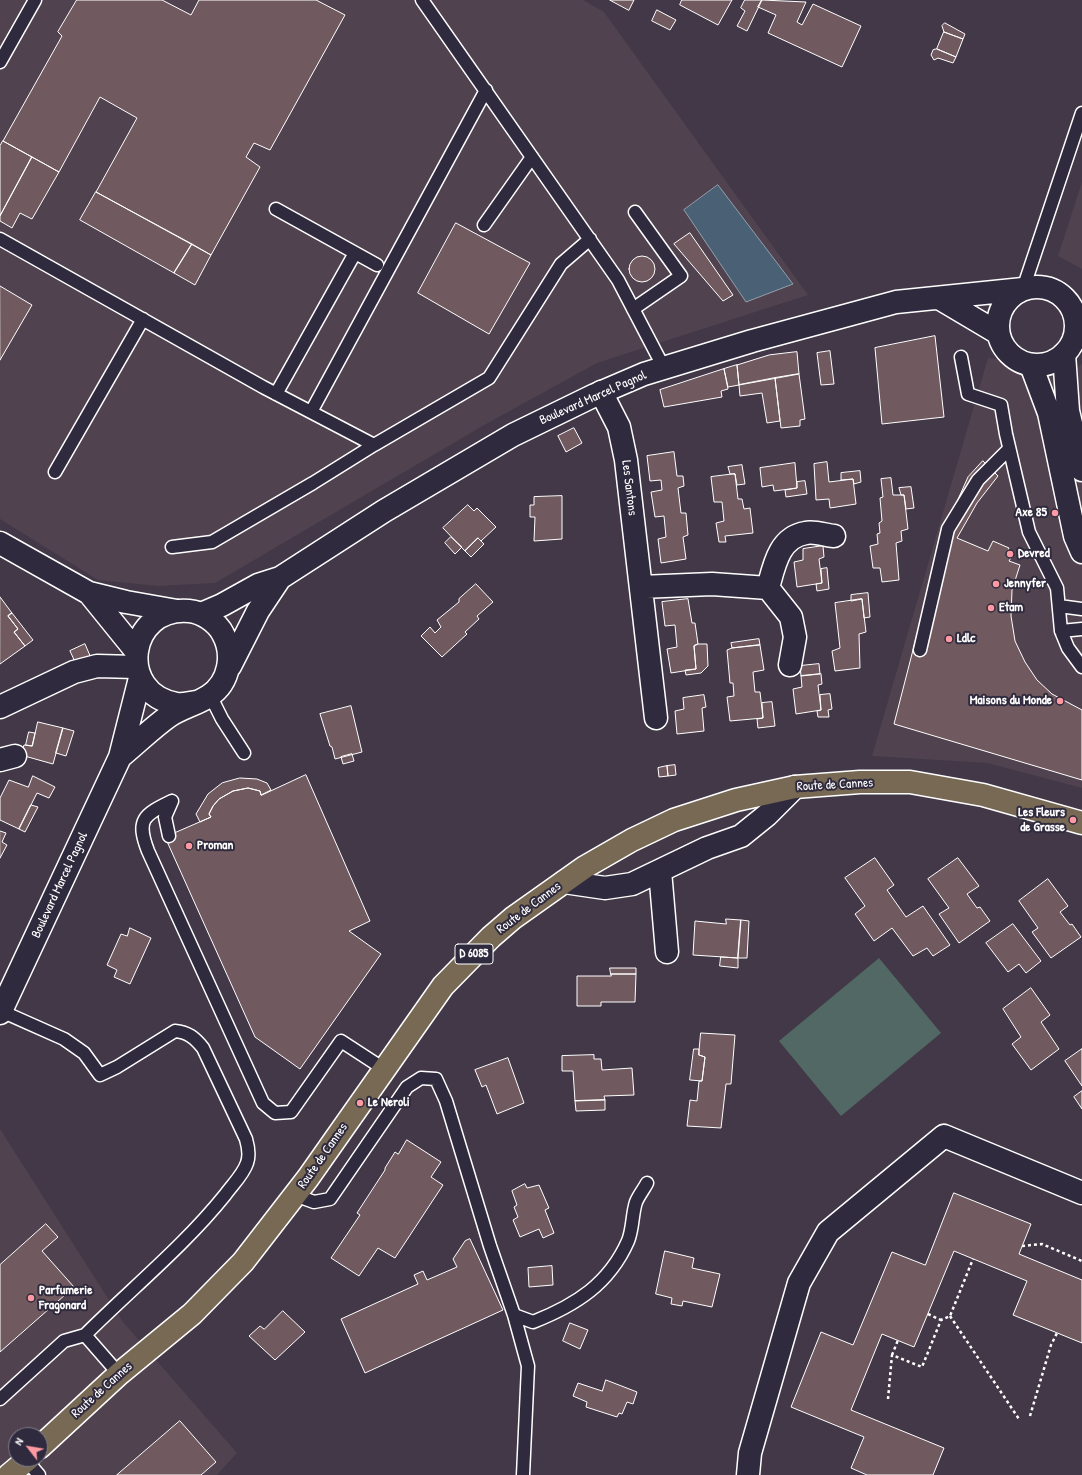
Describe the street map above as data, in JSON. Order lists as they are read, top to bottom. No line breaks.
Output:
{"streets":{"main road":["Route de Cannes","D 6085"],"street":["Boulevard Marcel Pagnol","Les Santons"]},"crossings":[["Boulevard Marcel Pagnol","Les Santons"]],"places":["Axe 85","Devred","Jennyfer","Etam","Ldlc","Maisons du Monde","Les Fleurs de Grasse","Proman","Le Neroli","Parfumerie Fragonard"],"north":"top left"}
